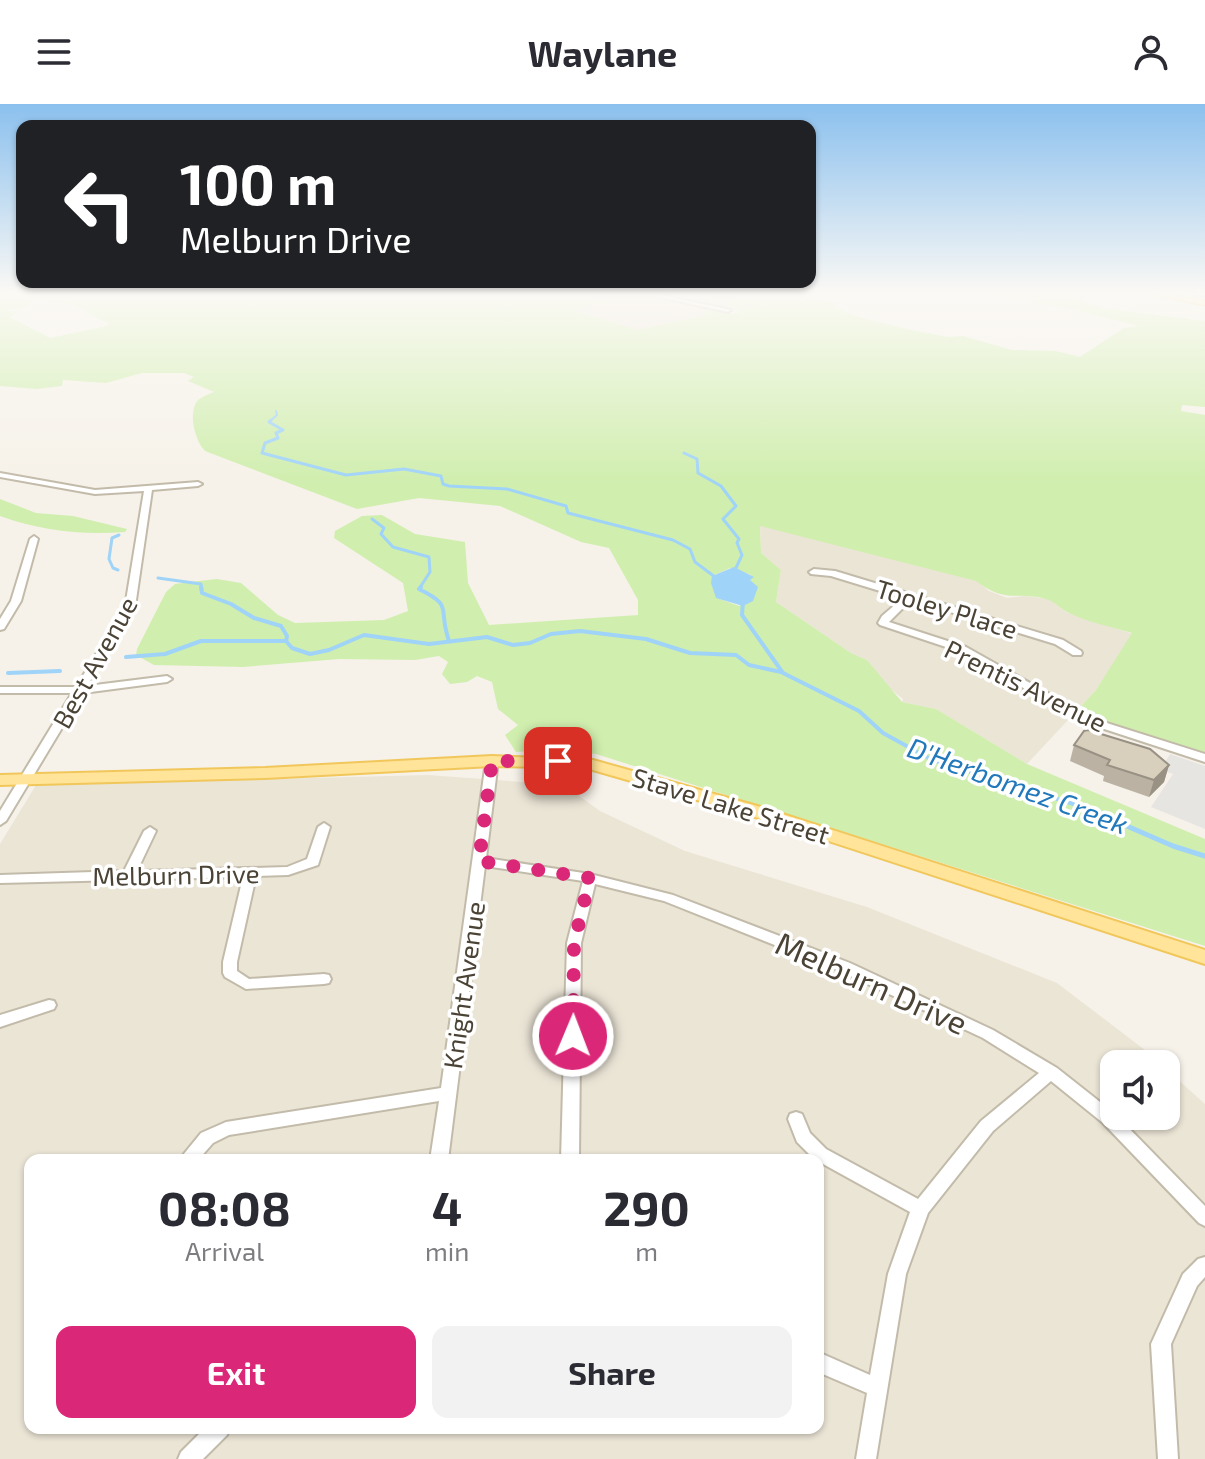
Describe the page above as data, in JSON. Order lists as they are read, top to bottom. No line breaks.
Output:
{"streets":{"main road":["Stave Lake Street"],"street":["Tooley Place","Best Avenue","Prentis Avenue","Melburn Drive","Knight Avenue"]},"crossings":[["Tooley Place","Prentis Avenue"],["Best Avenue","Stave Lake Street"],["Stave Lake Street","Knight Avenue"],["Melburn Drive","Knight Avenue"]],"water":["D'Herbomez Creek"],"page":{"header":"Waylane","turn":["100 m","Melburn Drive"],"eta":["08:08","Arrival","4","min","290","m"],"buttons":["Exit","Share"]}}
